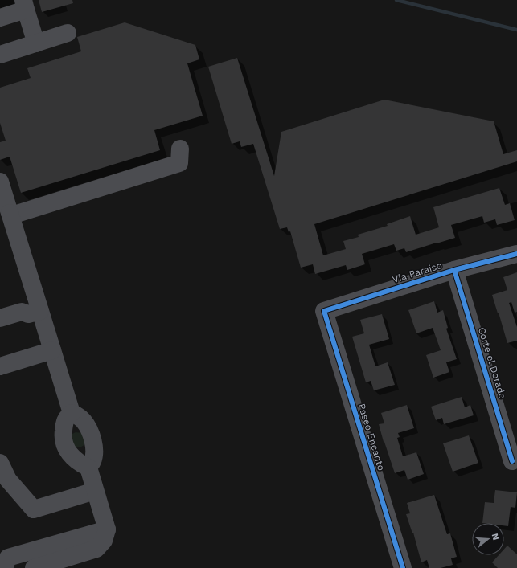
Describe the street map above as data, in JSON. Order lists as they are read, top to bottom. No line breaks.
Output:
{"streets":{"street":["Via Paraiso","Corte el Dorado","Paseo Encanto"]},"crossings":[["Via Paraiso","Corte el Dorado"],["Via Paraiso","Paseo Encanto"]],"north":"right"}
